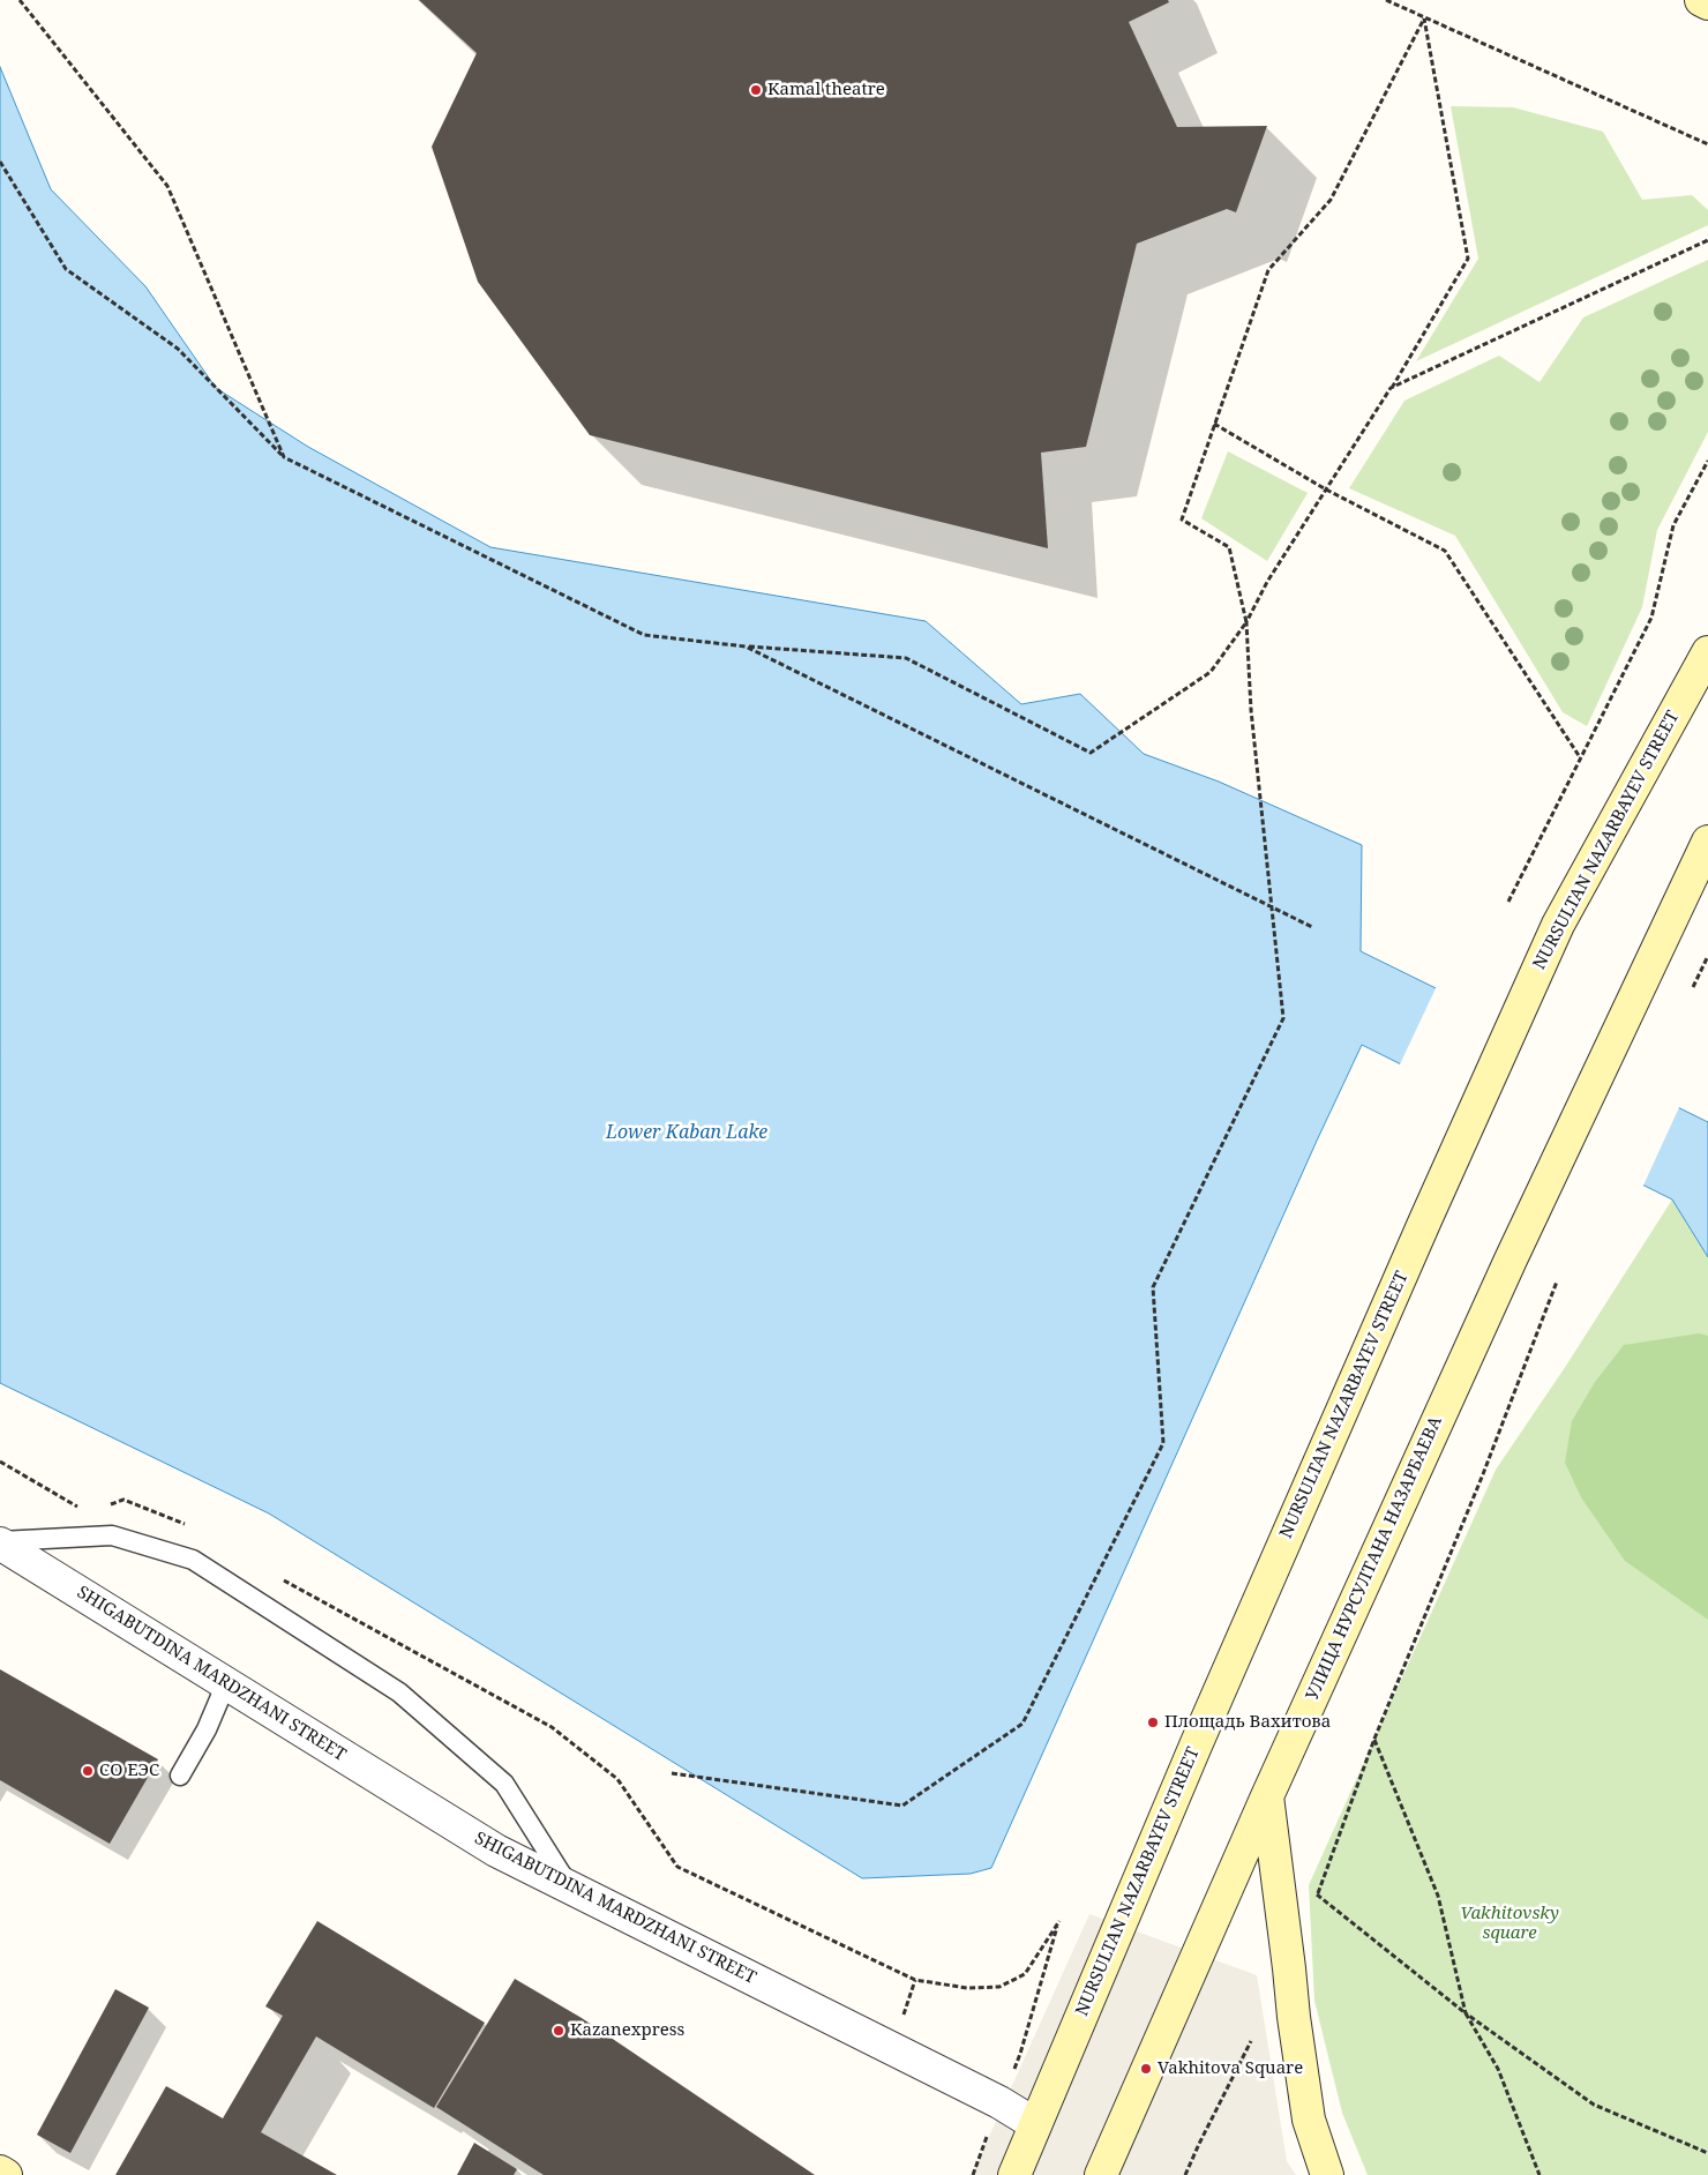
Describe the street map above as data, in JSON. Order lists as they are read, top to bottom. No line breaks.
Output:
{"streets":{"main road":["NURSULTAN NAZARBAYEV STREET","УЛИЦА НУРСУЛТАНА НАЗАРБАЕВА"],"street":["SHIGABUTDINA MARDZHANI STREET"]},"crossings":[["NURSULTAN NAZARBAYEV STREET","SHIGABUTDINA MARDZHANI STREET"]],"water":["Lower Kaban Lake"],"parks":["Vakhitovsky square"],"places":["Kamal theatre","Площадь Вахитова","СО ЕЭС","Kazanexpress","Vakhitova Square"]}
